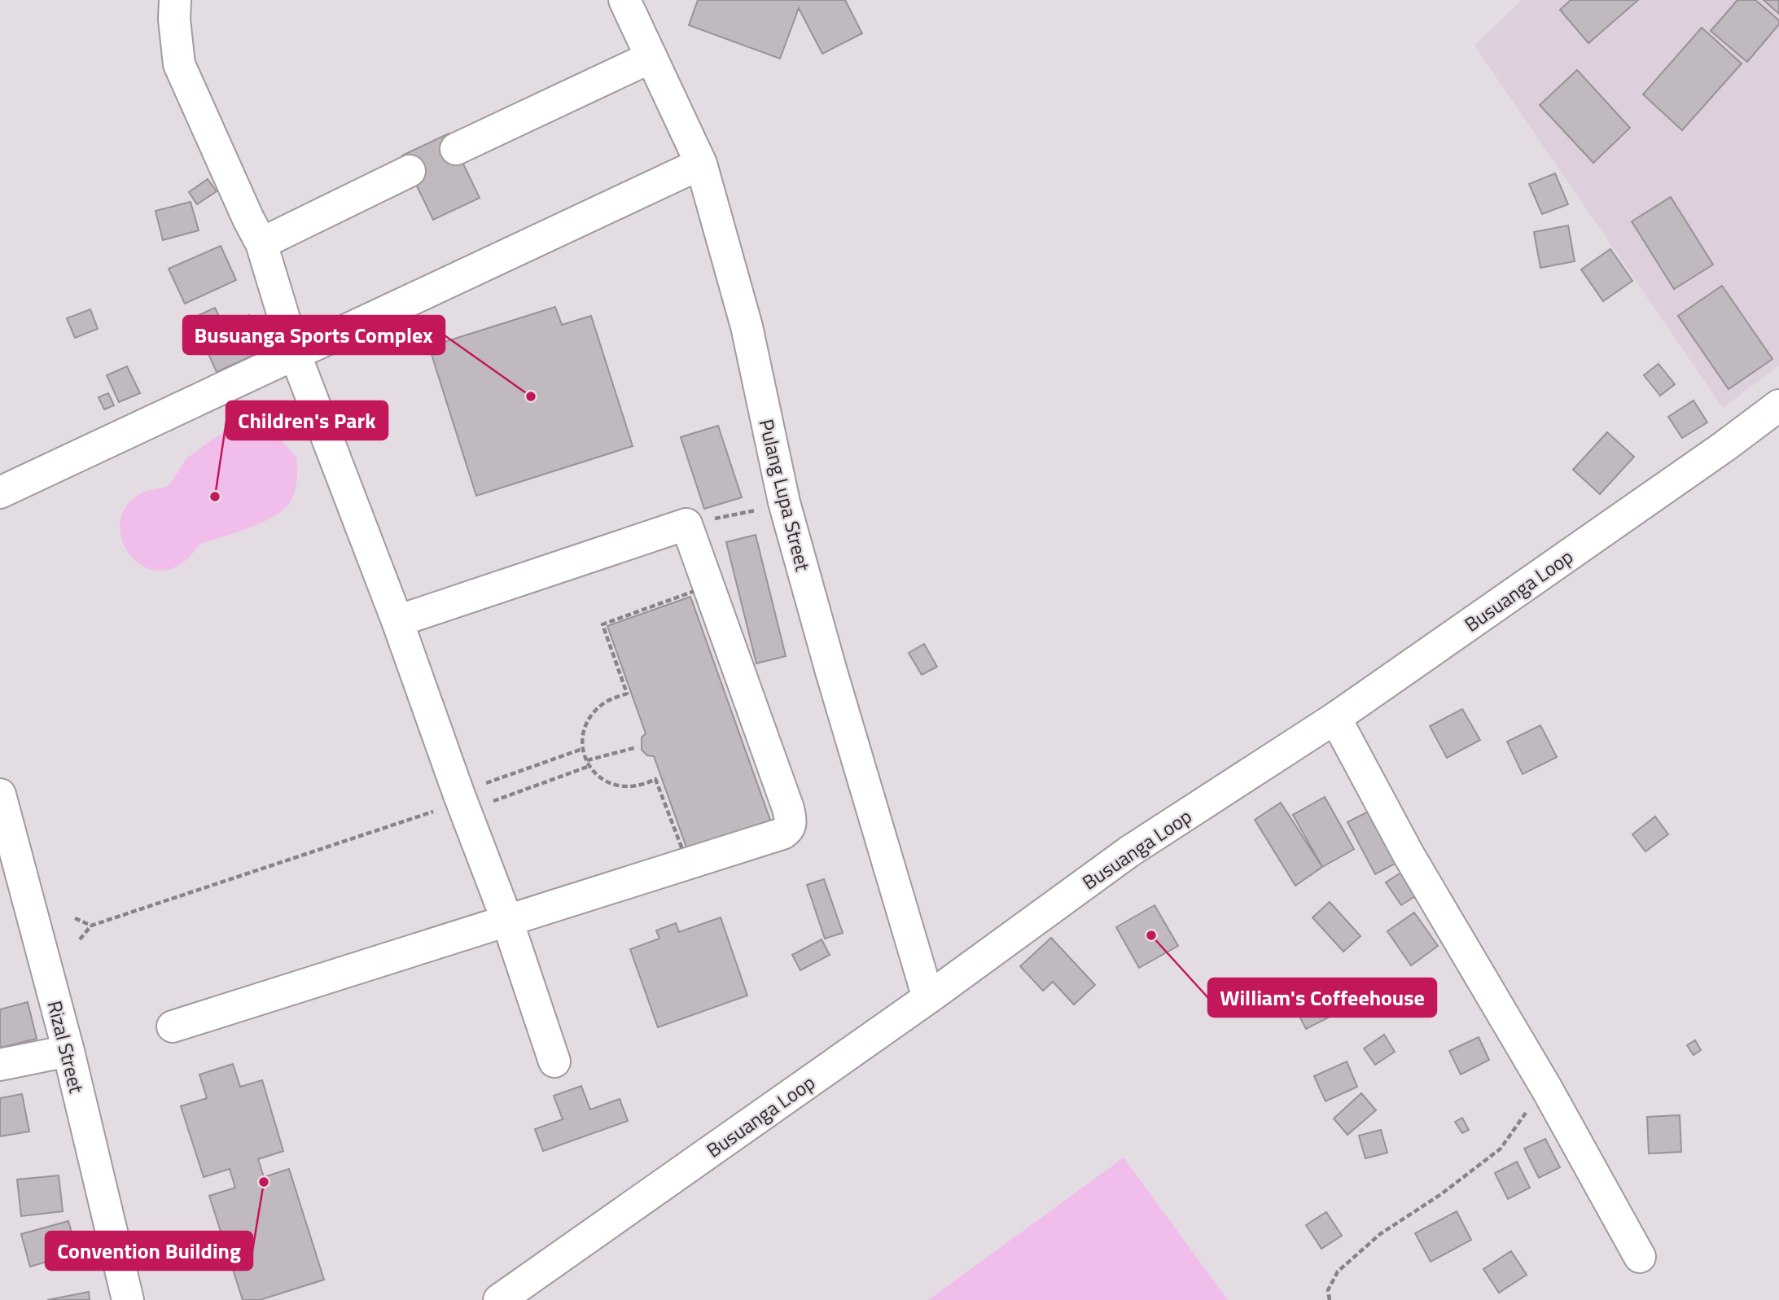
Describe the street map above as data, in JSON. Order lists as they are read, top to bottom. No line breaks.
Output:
{"streets":{"street":["Pulang Lupa Street","Busuanga Loop","Rizal Street"]},"crossings":[["Pulang Lupa Street","Busuanga Loop"]],"places":["Busuanga Sports Complex","Children's Park","William's Coffeehouse","Convention Building"]}
